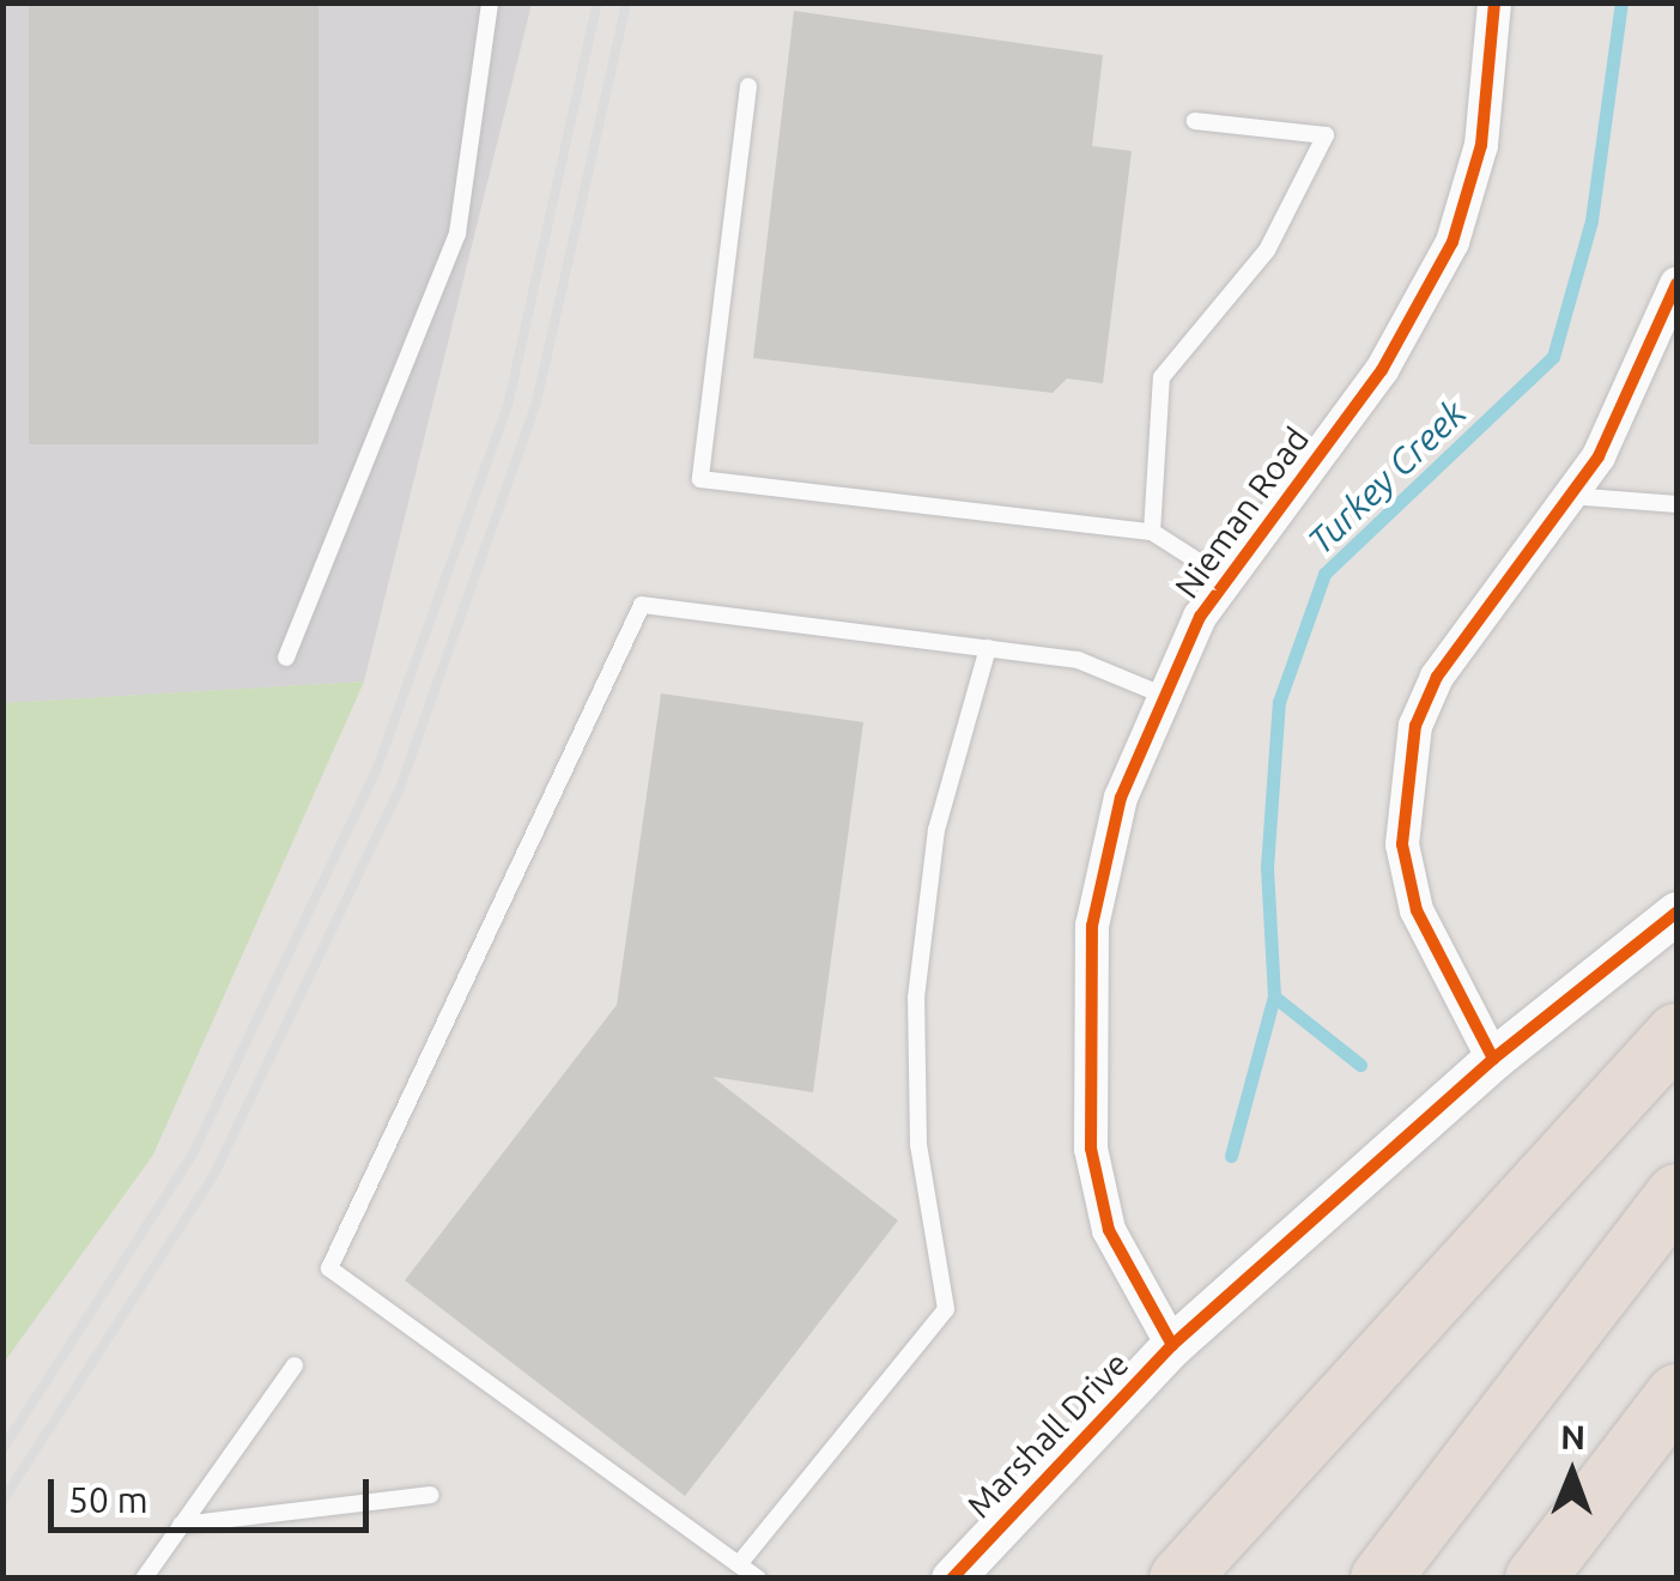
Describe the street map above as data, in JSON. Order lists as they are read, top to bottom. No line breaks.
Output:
{"streets":{"street":["Nieman Road","Marshall Drive"]},"crossings":[["Nieman Road","Marshall Drive"]],"water":["Turkey Creek"],"scale_bar":"50 m","north":"top"}
